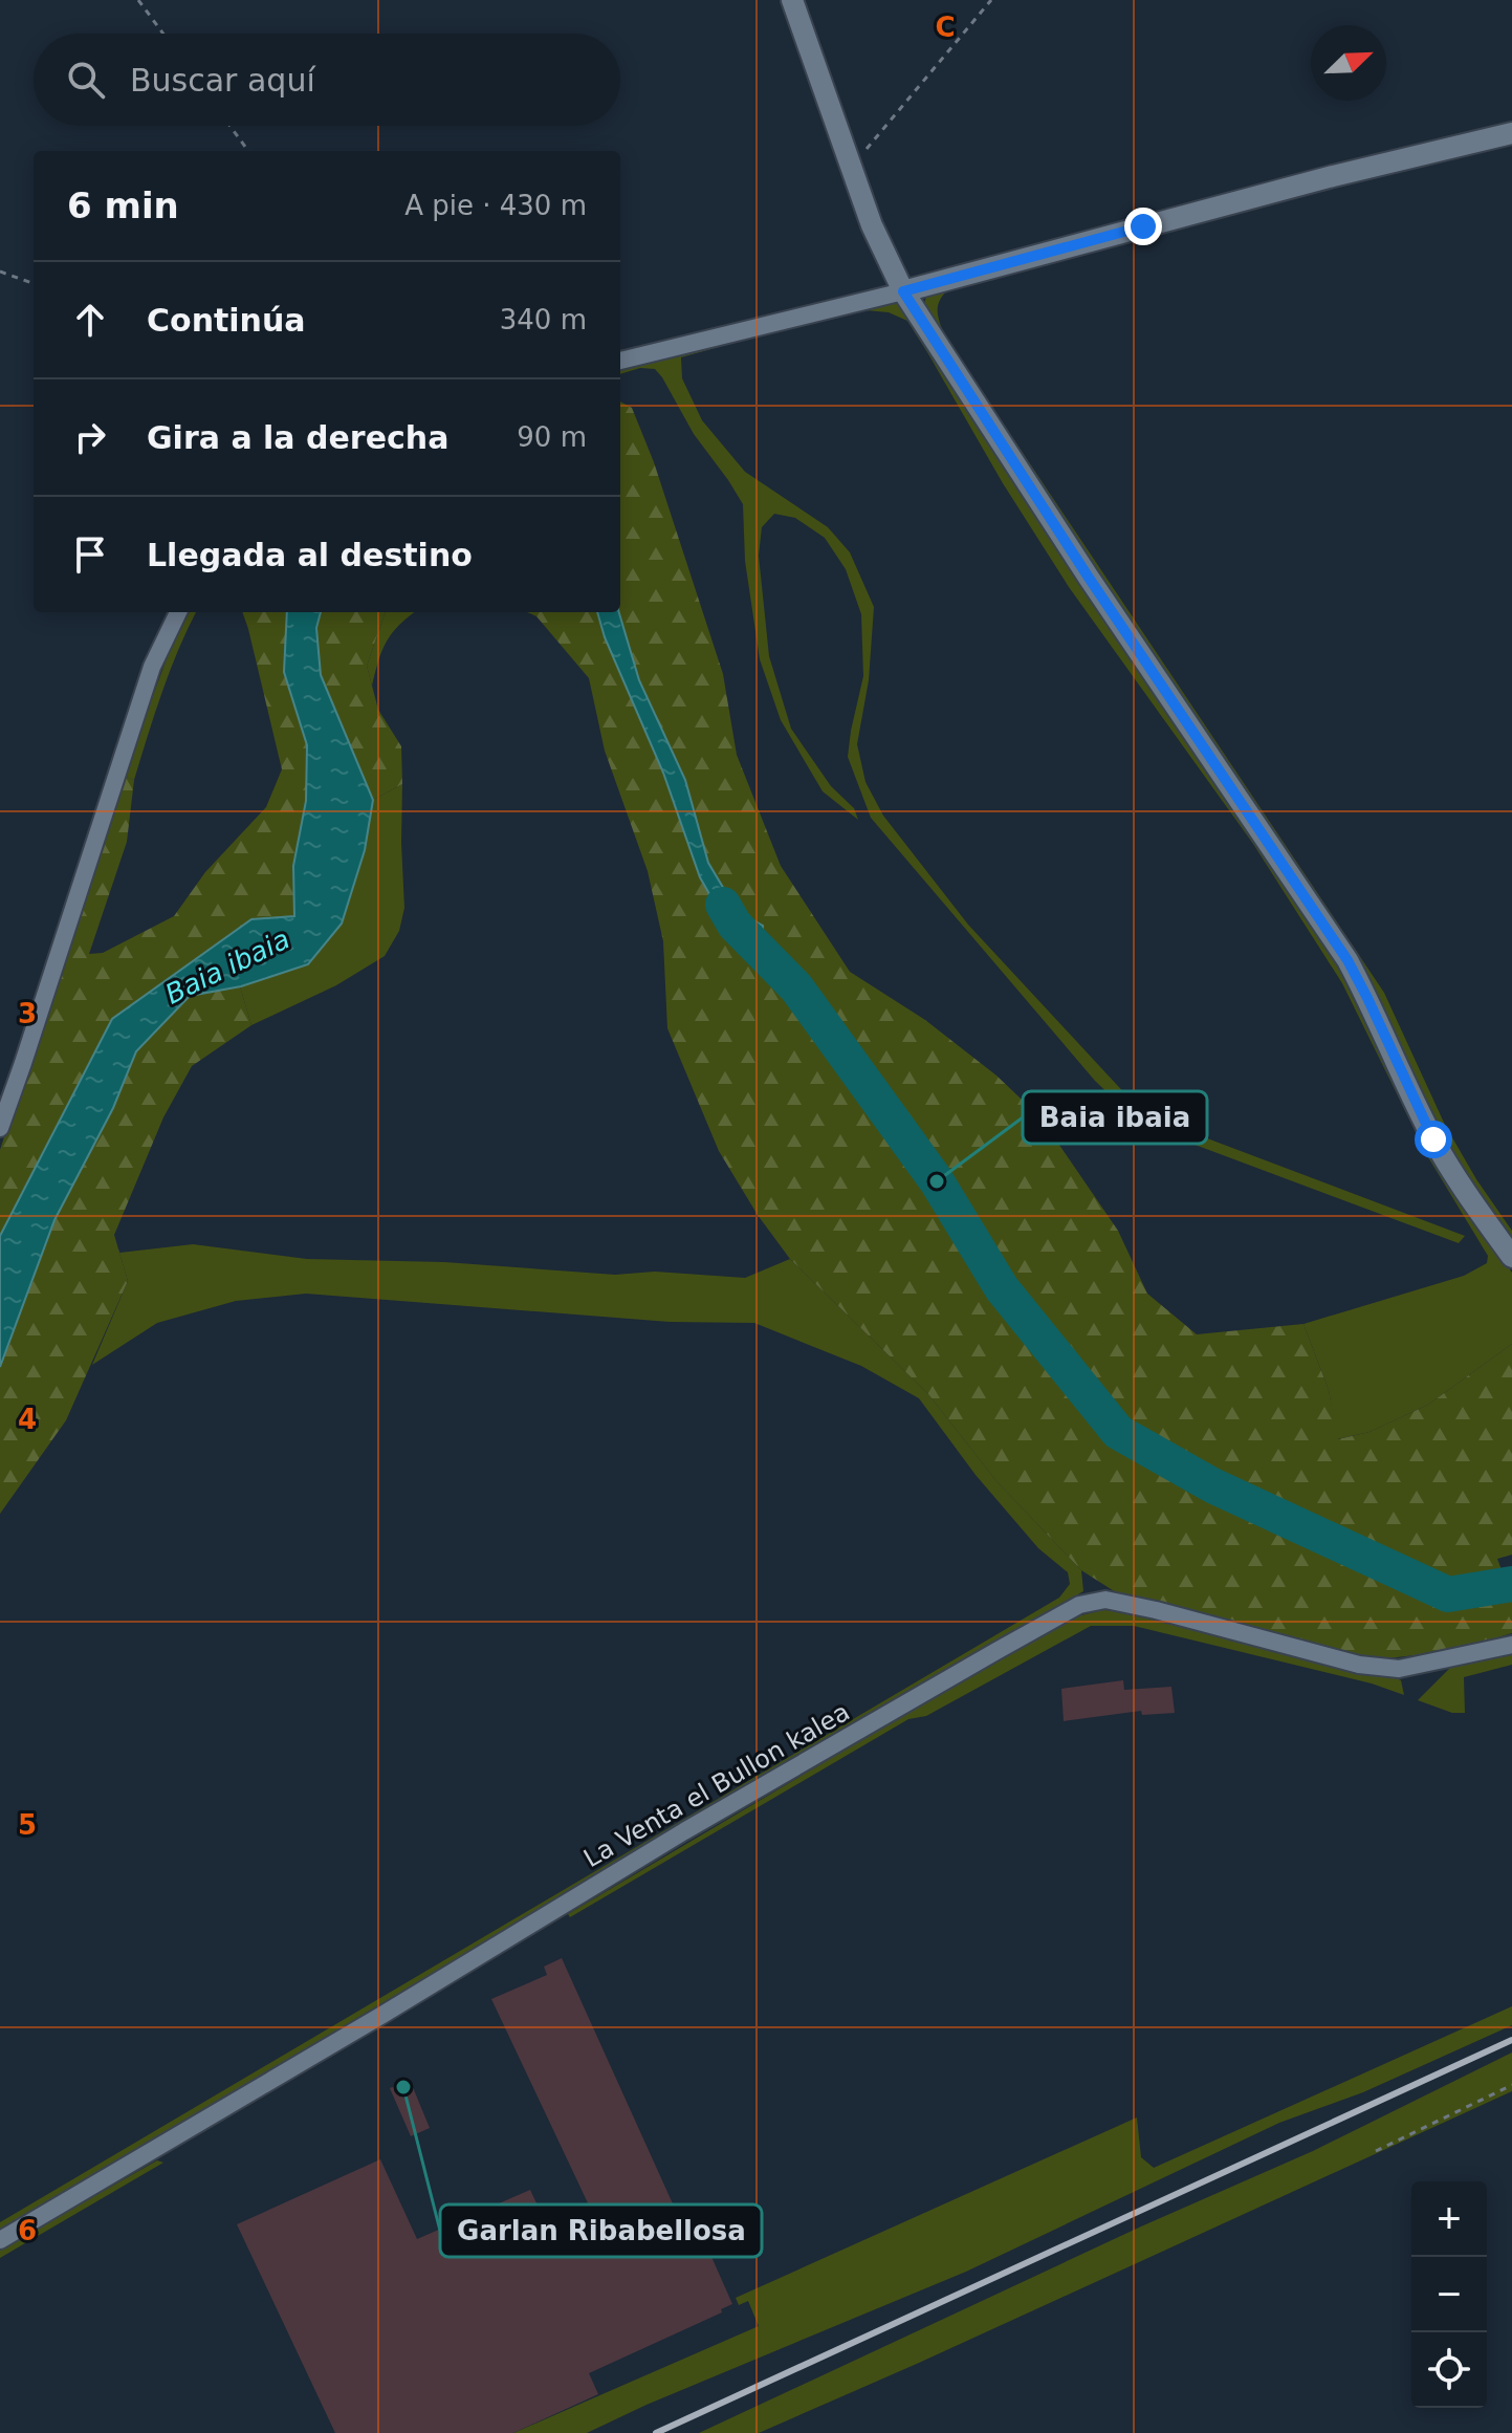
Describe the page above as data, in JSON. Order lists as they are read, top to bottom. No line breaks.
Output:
{"streets":{"street":["La Venta el Bullon kalea"]},"water":["Baia ibaia"],"places":["Baia ibaia","Garlan Ribabellosa"],"north":"top right","page":{"search":"Buscar aquí","heading":["6 min","A pie · 430 m"],"list":[["Continúa","340 m"],["Gira a la derecha","90 m"],"Llegada al destino"],"map_buttons":["+","−"]},"grid":{"columns":["C"],"rows":["3","4","5","6"]}}
